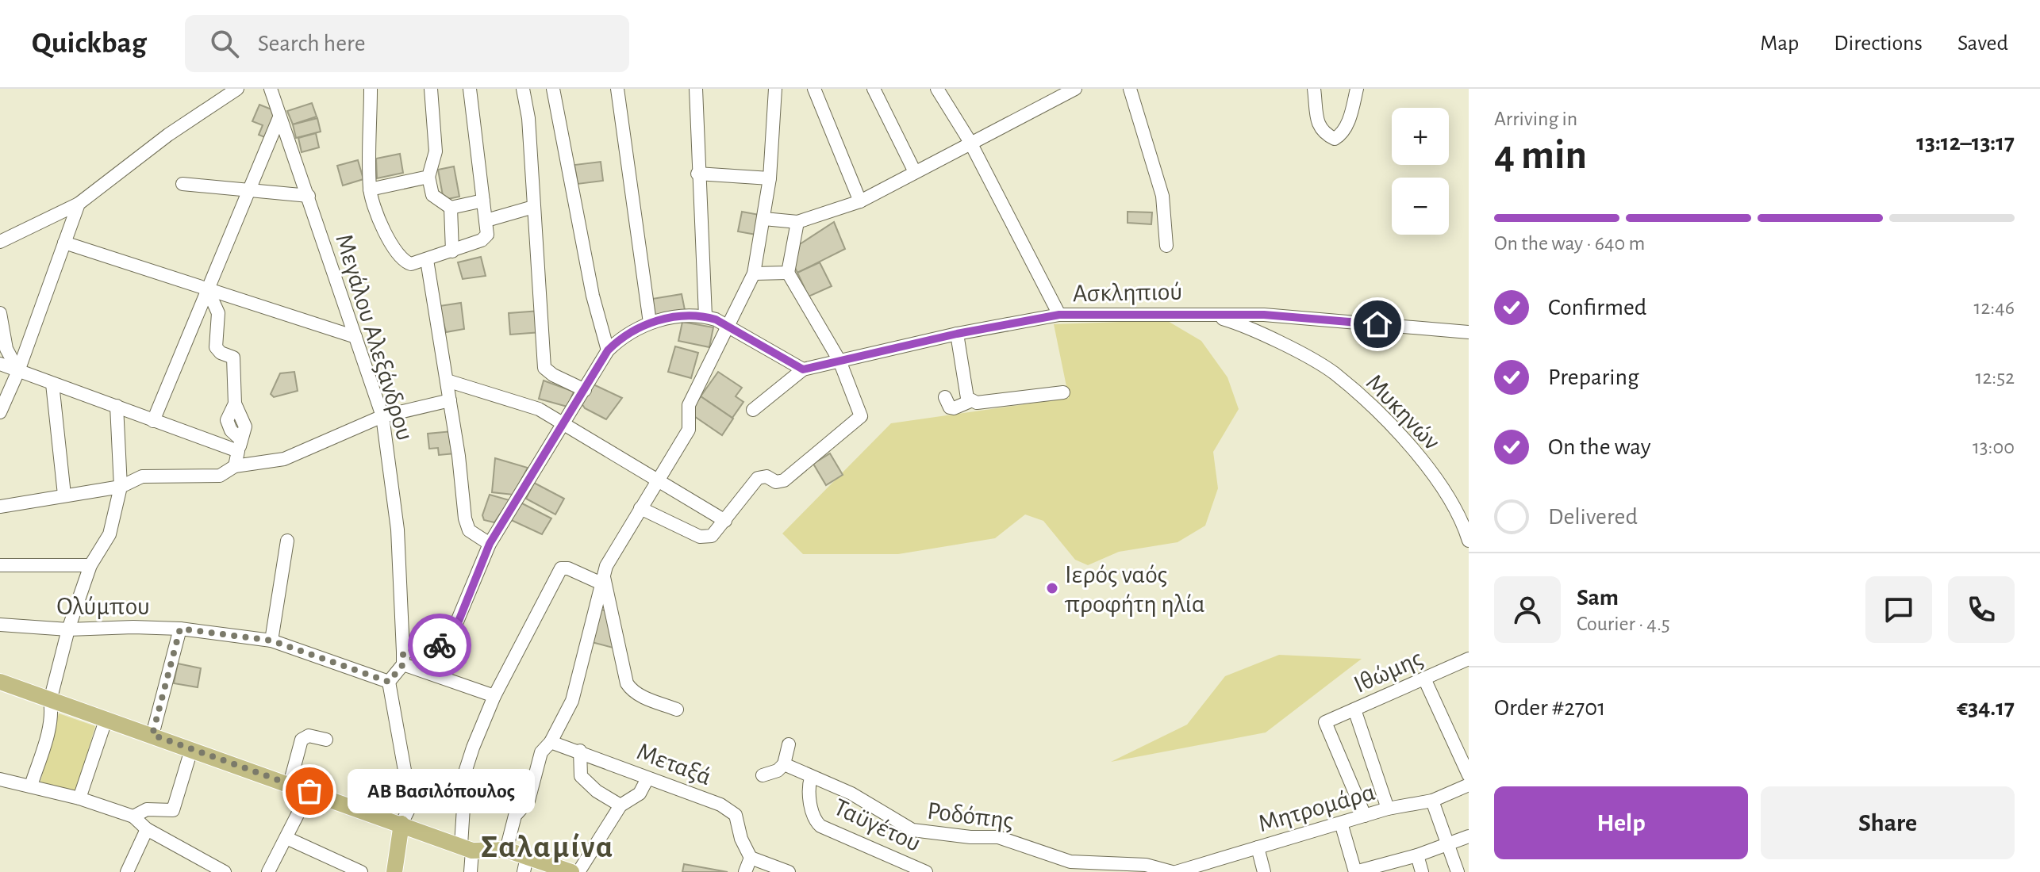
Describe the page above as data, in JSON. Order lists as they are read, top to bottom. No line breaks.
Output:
{"streets":{"street":["Ασκληπιού","Μεγάλου Αλεξάνδρου","Μυκηνών","Ολύμπου","Ιθώμης","Μεταξά","Μητρομάρα","Ροδόπης","Ταϋγέτου"]},"crossings":[["Ασκληπιού","Μυκηνών"],["Ιθώμης","Μητρομάρα"],["Μητρομάρα","Ροδόπης"],["Ροδόπης","Ταϋγέτου"]],"districts":["Σαλαμίνα"],"places":["Ιερός ναός προφήτη ηλία","ΑΒ Βασιλόπουλος"],"page":{"header":"Quickbag","search":"Search here","nav":["Map","Directions","Saved"],"heading":["4 min","Arriving in","13:12–13:17"],"panel":["Sam","Courier · 4.5","Order #2701","€34.17"],"map_buttons":["+","−"],"bar":"On the way · 640 m","list":[["Confirmed","12:46"],["Preparing","12:52"],["On the way","13:00"],"Delivered"],"bubble":"ΑΒ Βασιλόπουλος","buttons":["Help","Share"]}}
